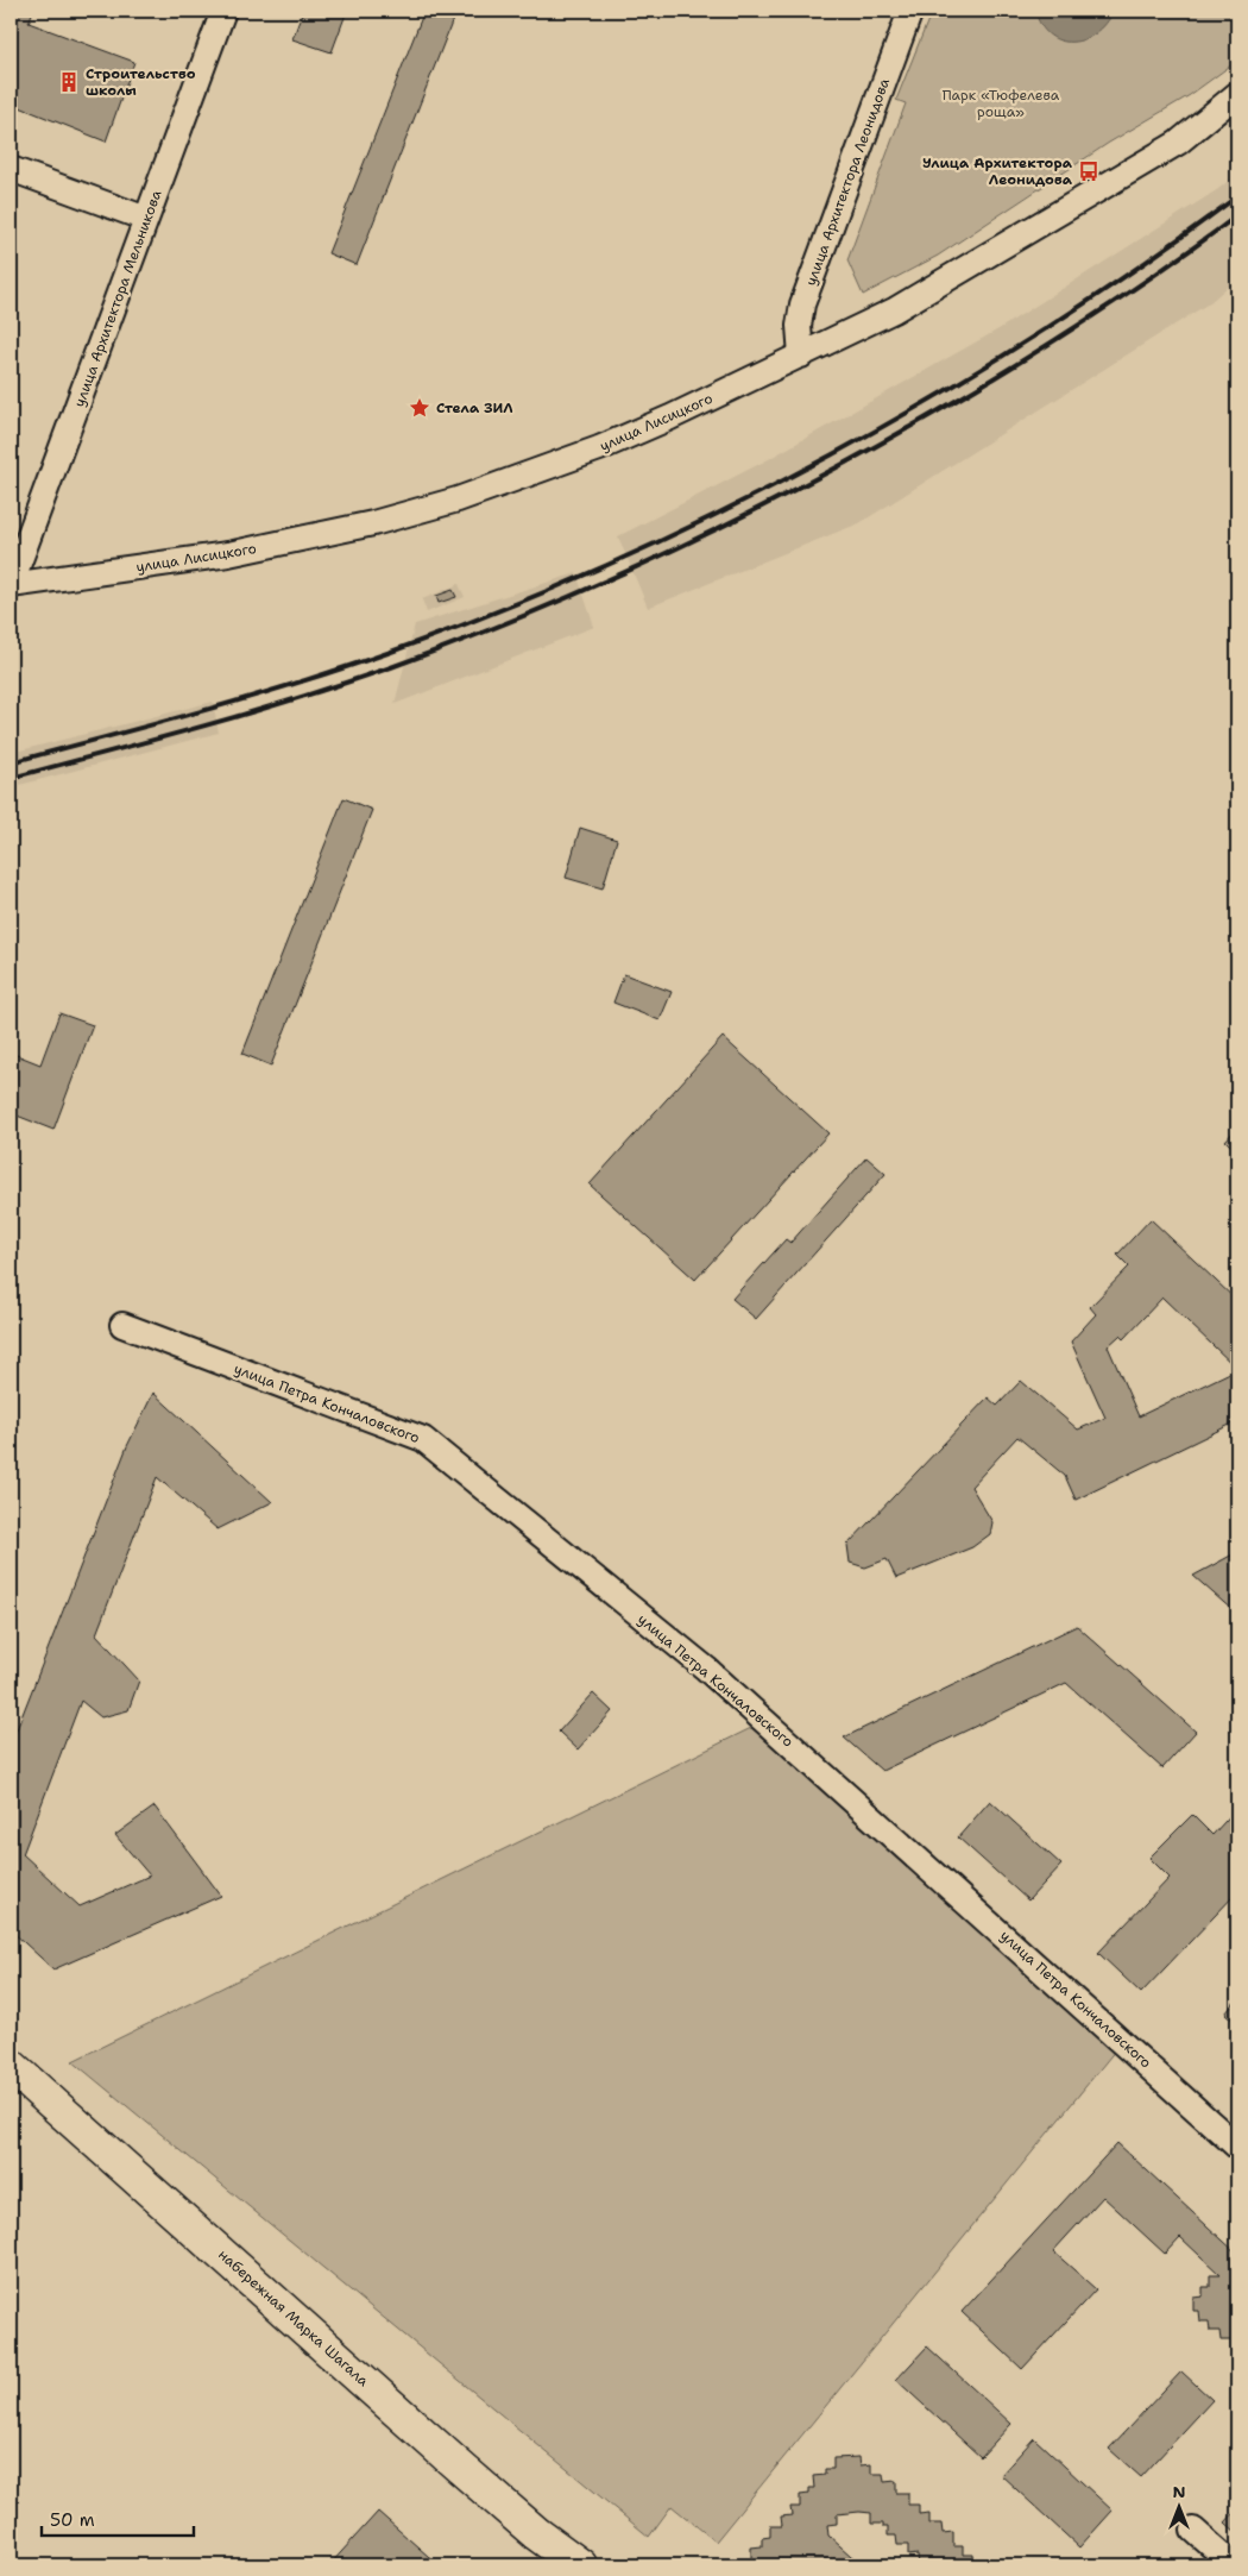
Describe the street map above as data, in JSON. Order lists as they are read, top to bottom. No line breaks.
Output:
{"streets":{"main road":["набережная Марка Шагала"],"street":["улица Архитектора Леонидова","улица Архитектора Мельникова","улица Лисицкого","улица Петра Кончаловского"]},"crossings":[["улица Архитектора Леонидова","улица Лисицкого"],["улица Архитектора Мельникова","улица Лисицкого"]],"parks":["Парк «Тюфелева роща»"],"places":{"building":["Строительство школы"],"bus stop":["Улица Архитектора Леонидова"],"place":["Стела ЗИЛ"]},"scale_bar":"50 m","north":"top"}
